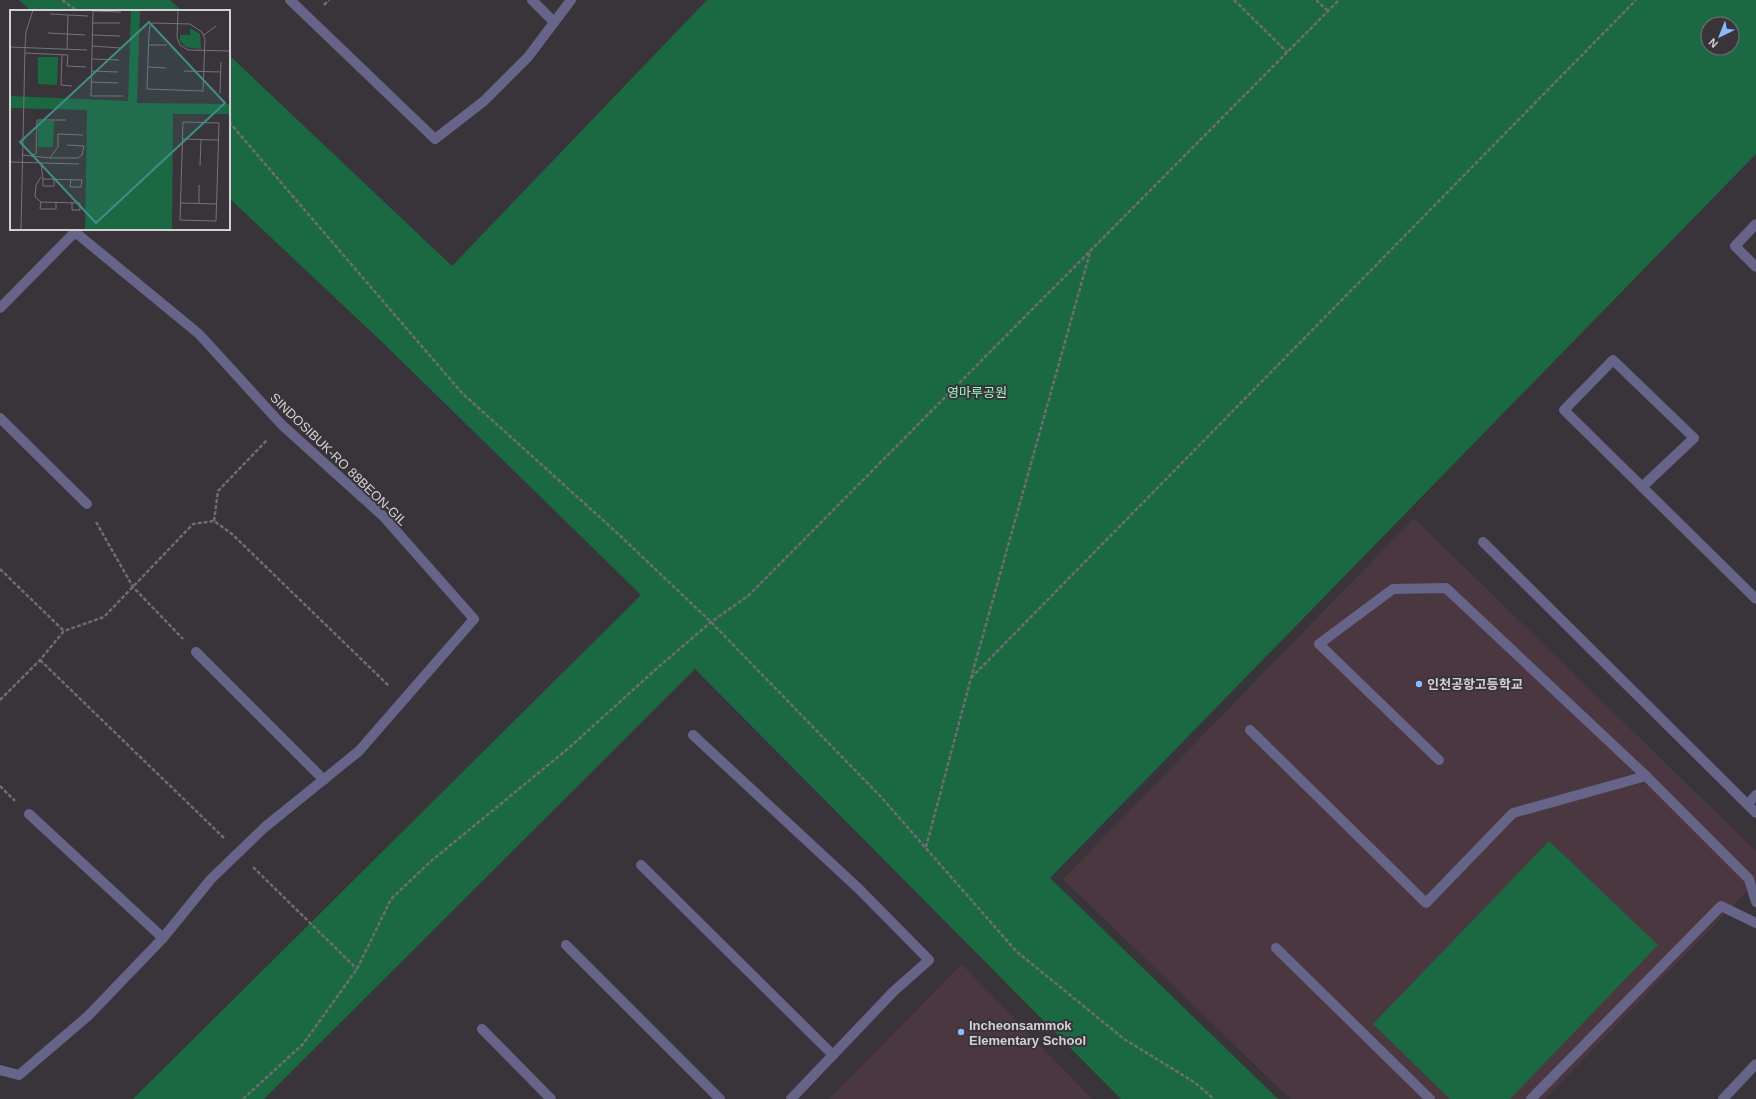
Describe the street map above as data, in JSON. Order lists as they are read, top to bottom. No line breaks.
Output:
{"streets":{"street":["SINDOSIBUK-RO 88BEON-GIL"]},"parks":["영마루공원"],"places":["인천공항고등학교","Incheonsammok Elementary School"],"north":"bottom left"}
